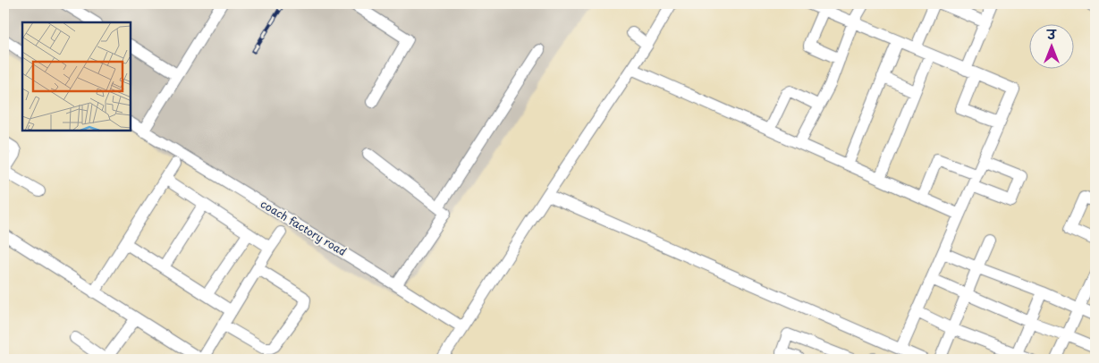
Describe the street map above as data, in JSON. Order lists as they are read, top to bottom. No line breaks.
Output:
{"streets":{"street":["coach factory road"]},"north":"top"}
